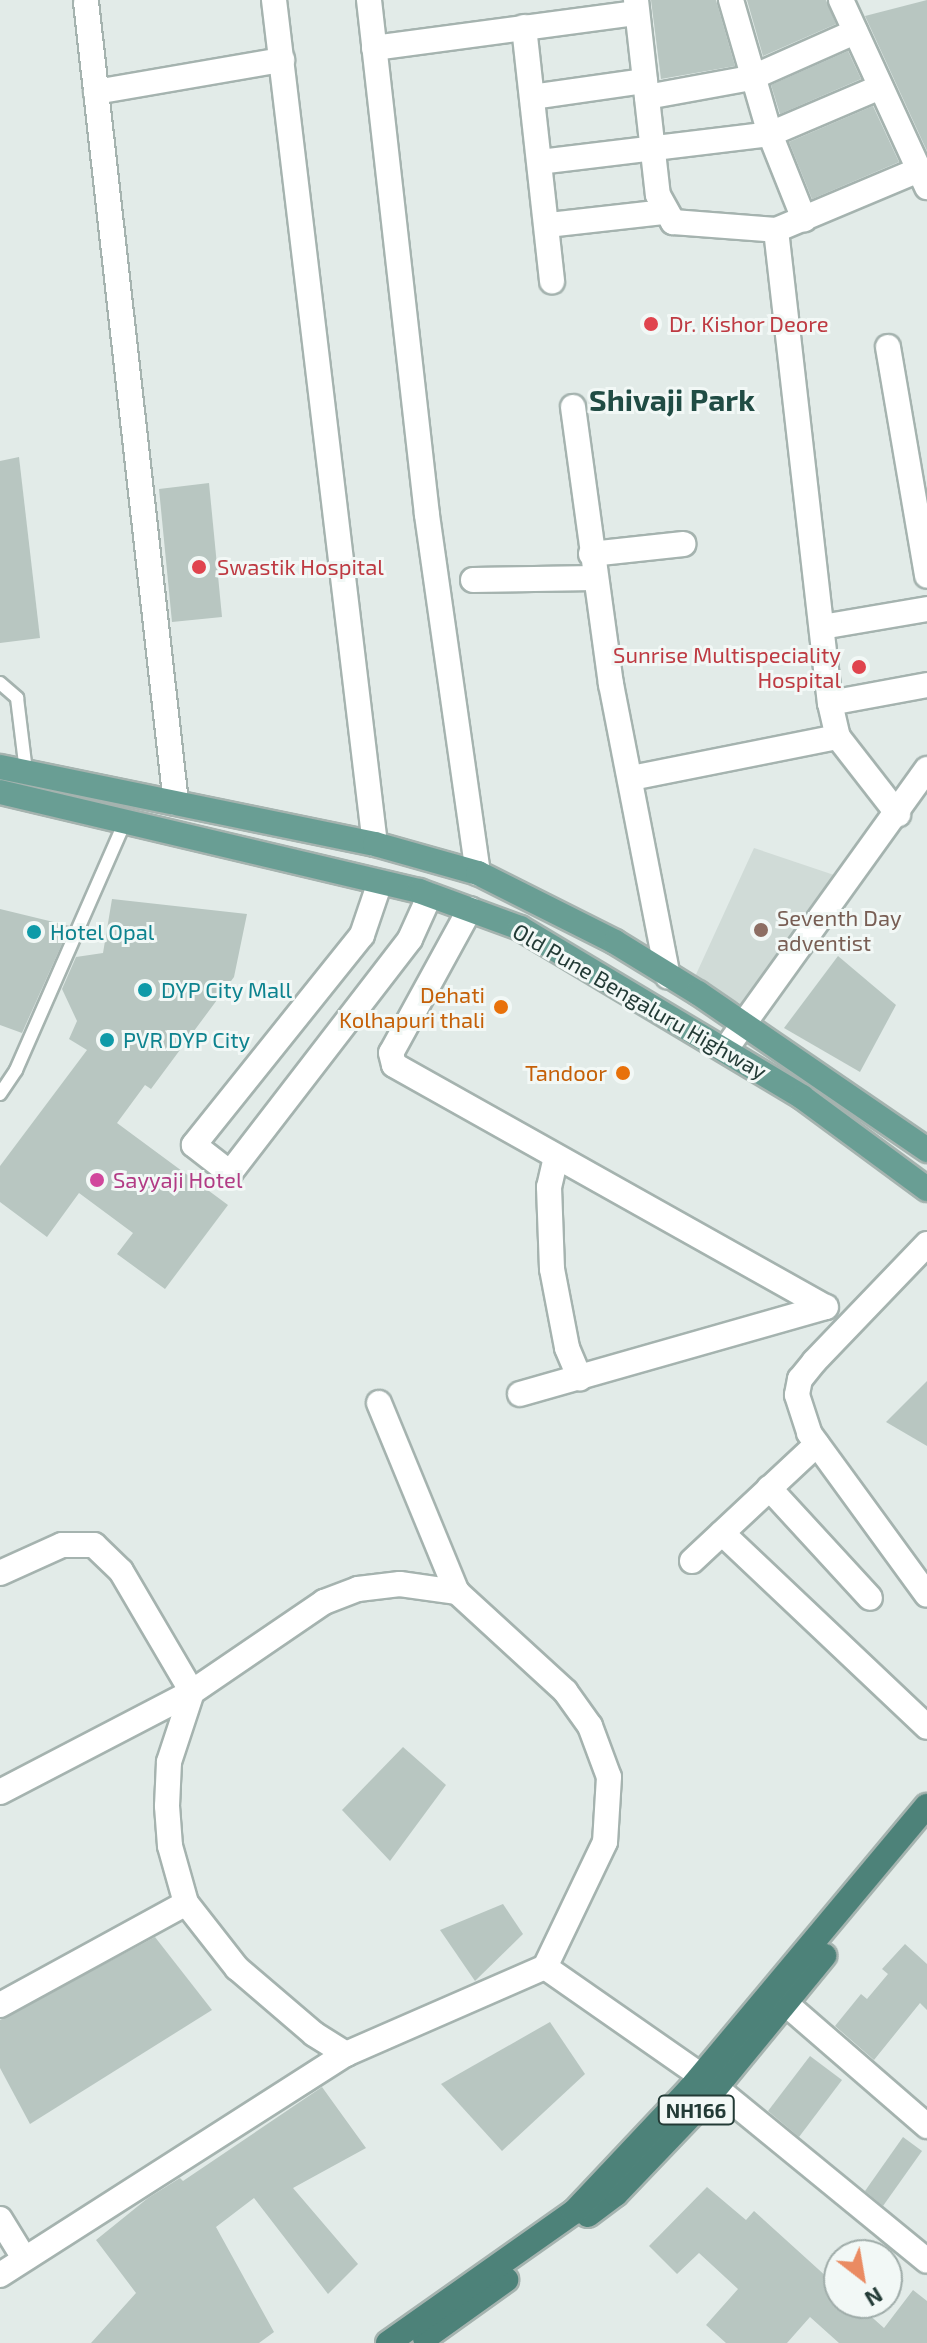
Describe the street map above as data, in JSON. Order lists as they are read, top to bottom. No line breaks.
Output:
{"streets":{"highway":["NH166"],"main road":["Old Pune Bengaluru Highway"]},"districts":["Shivaji Park"],"places":["Dr. Kishor Deore","Swastik Hospital","Sunrise Multispeciality Hospital","Seventh Day adventist","Hotel Opal","DYP City Mall","Dehati Kolhapuri thali","PVR DYP City","Tandoor","Sayyaji Hotel"],"north":"bottom right"}
